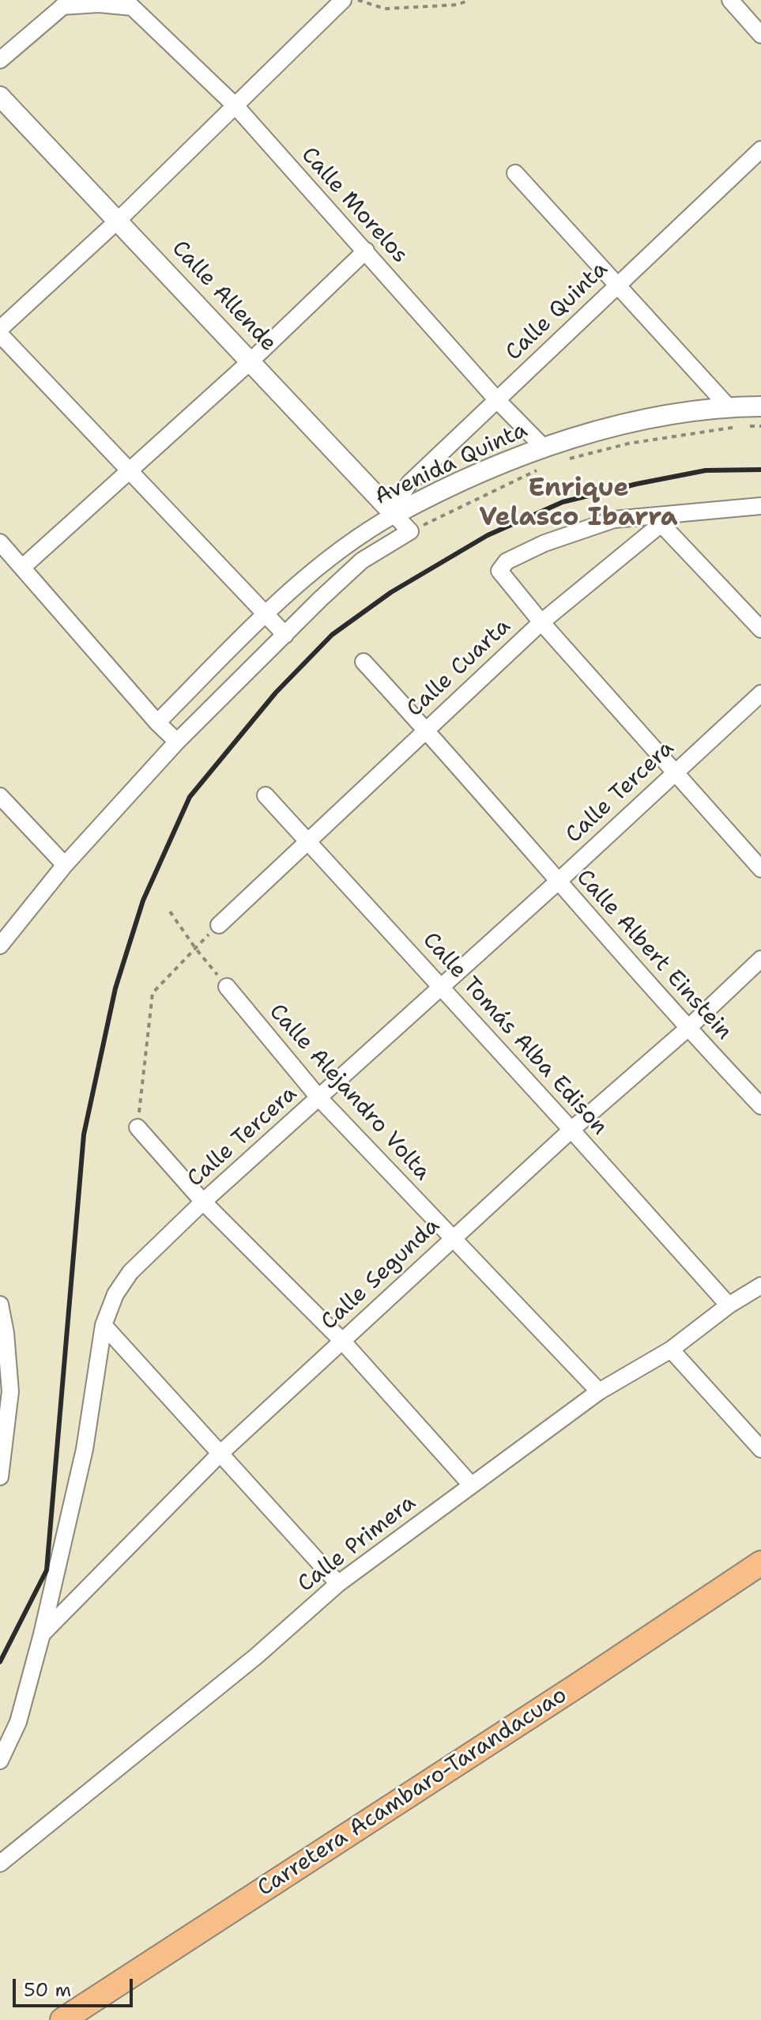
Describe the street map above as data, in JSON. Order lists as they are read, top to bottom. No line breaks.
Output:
{"streets":{"main road":["Carretera Acambaro-Tarandacuao"],"street":["Calle Morelos","Calle Allende","Calle Quinta","Avenida Quinta","Calle Cuarta","Calle Tercera","Calle Albert Einstein","Calle Tomás Alba Edison","Calle Alejandro Volta","Calle Segunda","Calle Primera"]},"crossings":[["Calle Morelos","Calle Quinta"],["Calle Morelos","Avenida Quinta"],["Calle Allende","Calle Quinta"],["Calle Allende","Avenida Quinta"],["Calle Quinta","Avenida Quinta"],["Calle Cuarta","Calle Albert Einstein"],["Calle Cuarta","Calle Tomás Alba Edison"],["Calle Tercera","Calle Albert Einstein"],["Calle Tercera","Calle Tomás Alba Edison"],["Calle Tercera","Calle Alejandro Volta"],["Calle Tercera","Calle Segunda"],["Calle Albert Einstein","Calle Segunda"],["Calle Tomás Alba Edison","Calle Segunda"],["Calle Tomás Alba Edison","Calle Primera"],["Calle Alejandro Volta","Calle Segunda"],["Calle Alejandro Volta","Calle Primera"]],"districts":["Enrique Velasco Ibarra"],"scale_bar":"50 m"}
